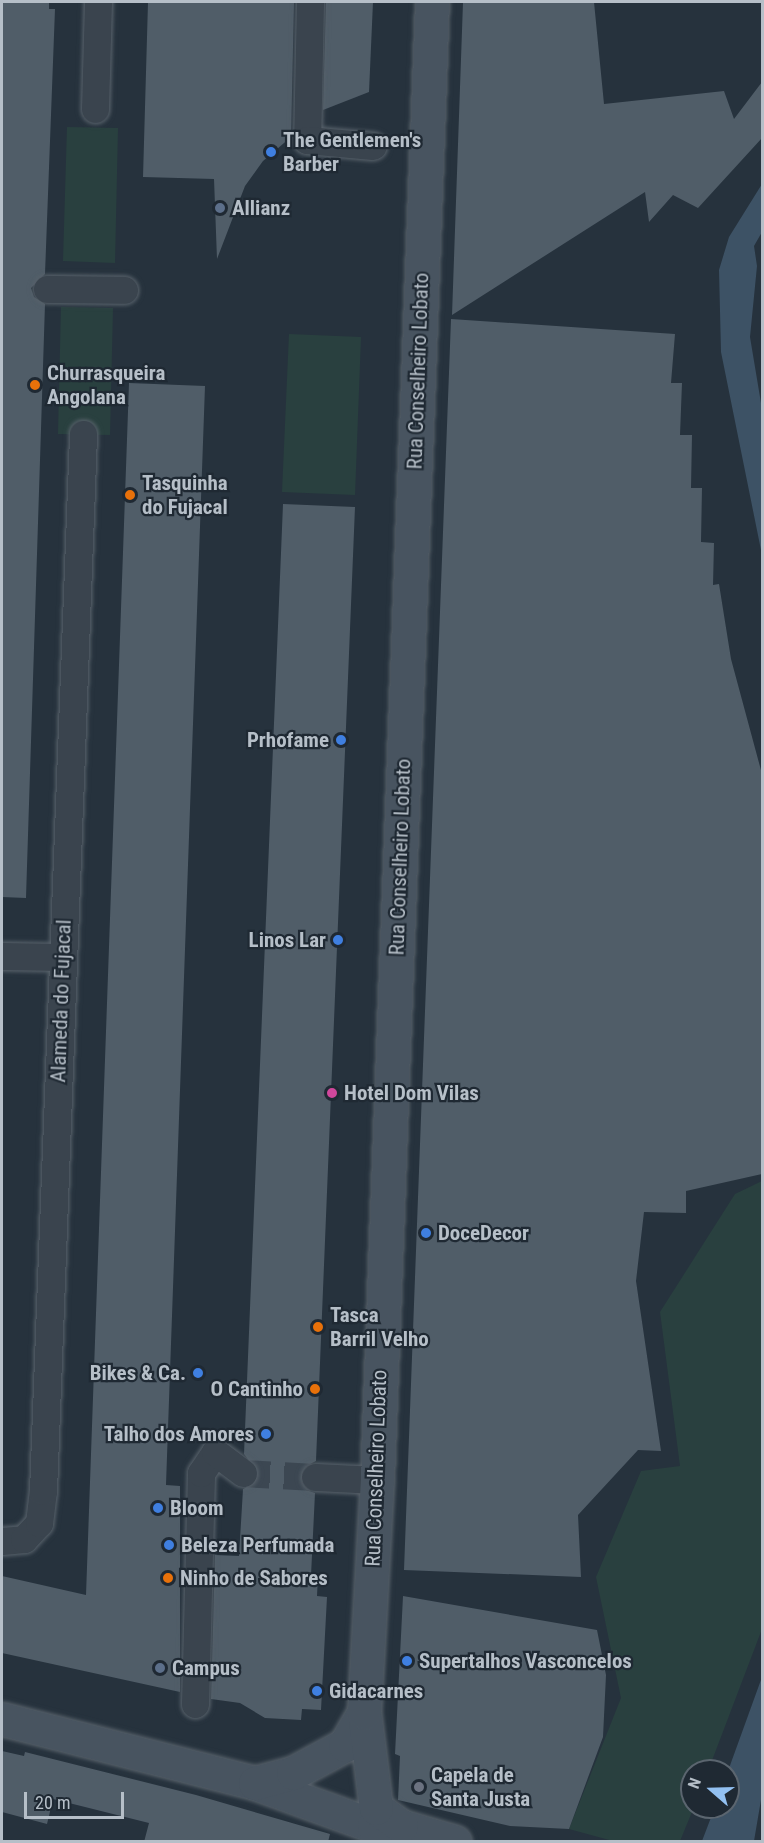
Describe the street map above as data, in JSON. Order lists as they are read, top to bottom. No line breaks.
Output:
{"streets":{"main road":["Rua Conselheiro Lobato"],"street":["Alameda do Fujacal"]},"places":["The Gentlemen's Barber","Allianz","Churrasqueira Angolana","Tasquinha do Fujacal","Prhofame","Linos Lar","Hotel Dom Vilas","DoceDecor","Tasca Barril Velho","Bikes & Ca.","O Cantinho","Talho dos Amores","Bloom","Beleza Perfumada","Ninho de Sabores","Supertalhos Vasconcelos","Campus","Gidacarnes","Capela de Santa Justa"],"scale_bar":"20 m","north":"left"}
